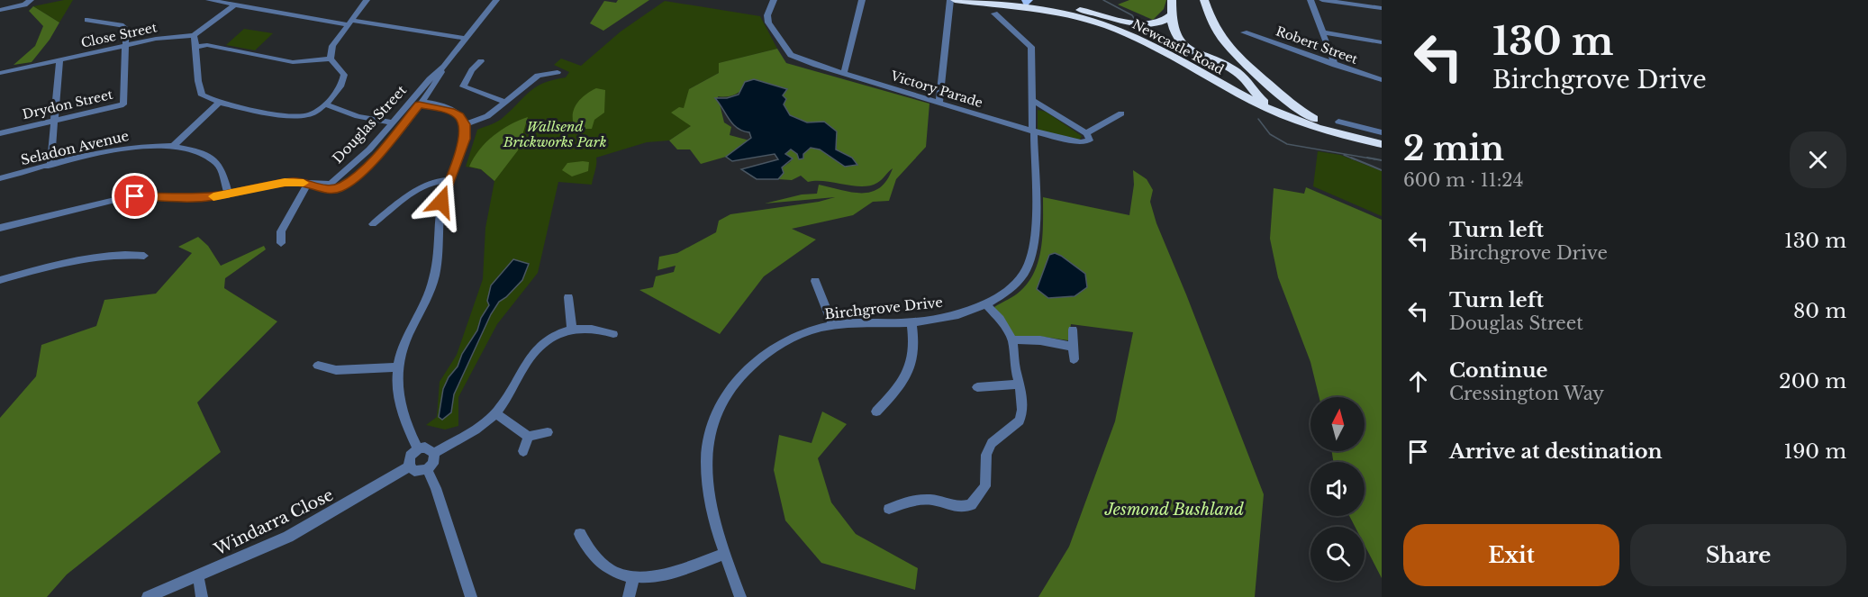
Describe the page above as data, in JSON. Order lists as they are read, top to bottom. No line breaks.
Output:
{"streets":{"highway":["Newcastle Road"],"street":["Close Street","Robert Street","Victory Parade","Drydon Street","Douglas Street","Seladon Avenue","Birchgrove Drive","Windarra Close"]},"crossings":[["Close Street","Drydon Street"],["Victory Parade","Birchgrove Drive"]],"parks":["Wallsend Brickworks Park","Jesmond Bushland"],"north":"top","page":{"turn":["130 m","Birchgrove Drive"],"heading":["2 min","600 m · 11:24"],"list":[{"name":"Turn left","note":"Birchgrove Drive","value":"130 m"},{"name":"Turn left","note":"Douglas Street","value":"80 m"},{"name":"Continue","note":"Cressington Way","value":"200 m"},{"name":"Arrive at destination","value":"190 m"}],"buttons":["Exit","Share"]}}
